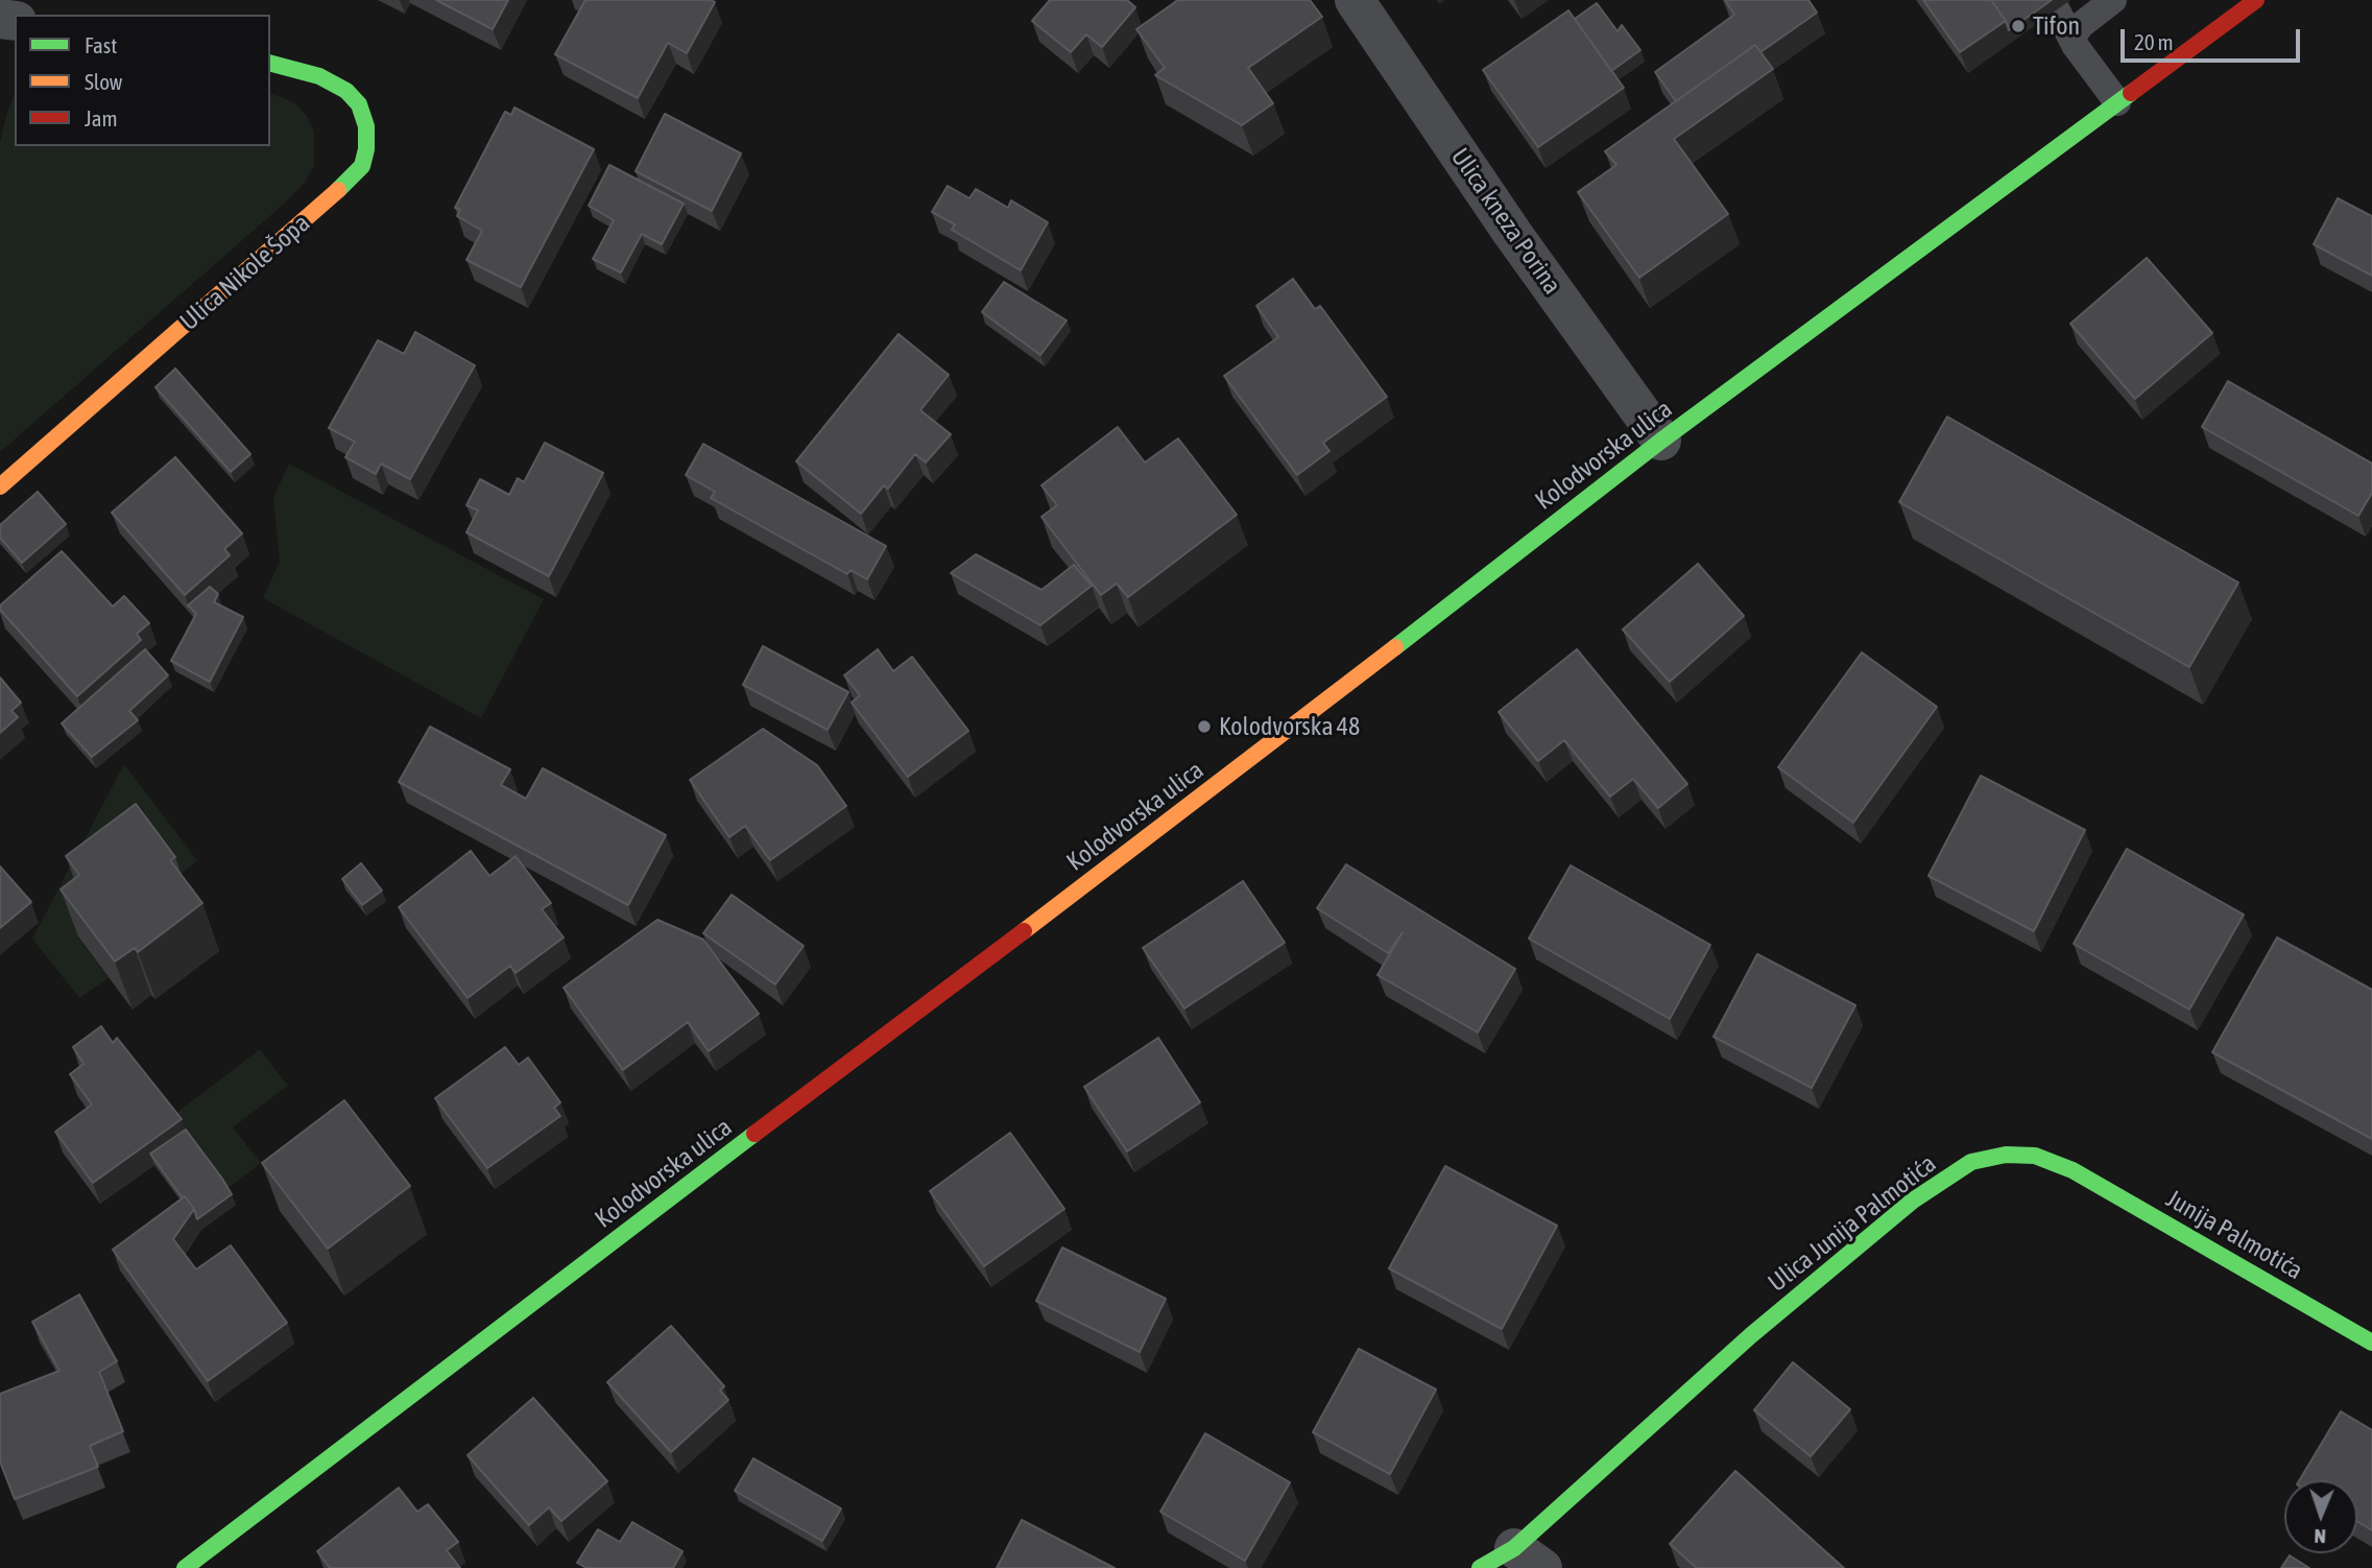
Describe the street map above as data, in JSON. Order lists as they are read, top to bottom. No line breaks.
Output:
{"streets":{"street":["Ulica kneza Porina","Ulica Nikole Šopa","Kolodvorska ulica","Ulica Junija Palmotića","Junija Palmotića"]},"crossings":[["Ulica kneza Porina","Kolodvorska ulica"],["Ulica Junija Palmotića","Junija Palmotića"]],"places":["Tifon","Kolodvorska 48"],"legend":["Fast","Slow","Jam"],"scale_bar":"20 m","north":"bottom"}
